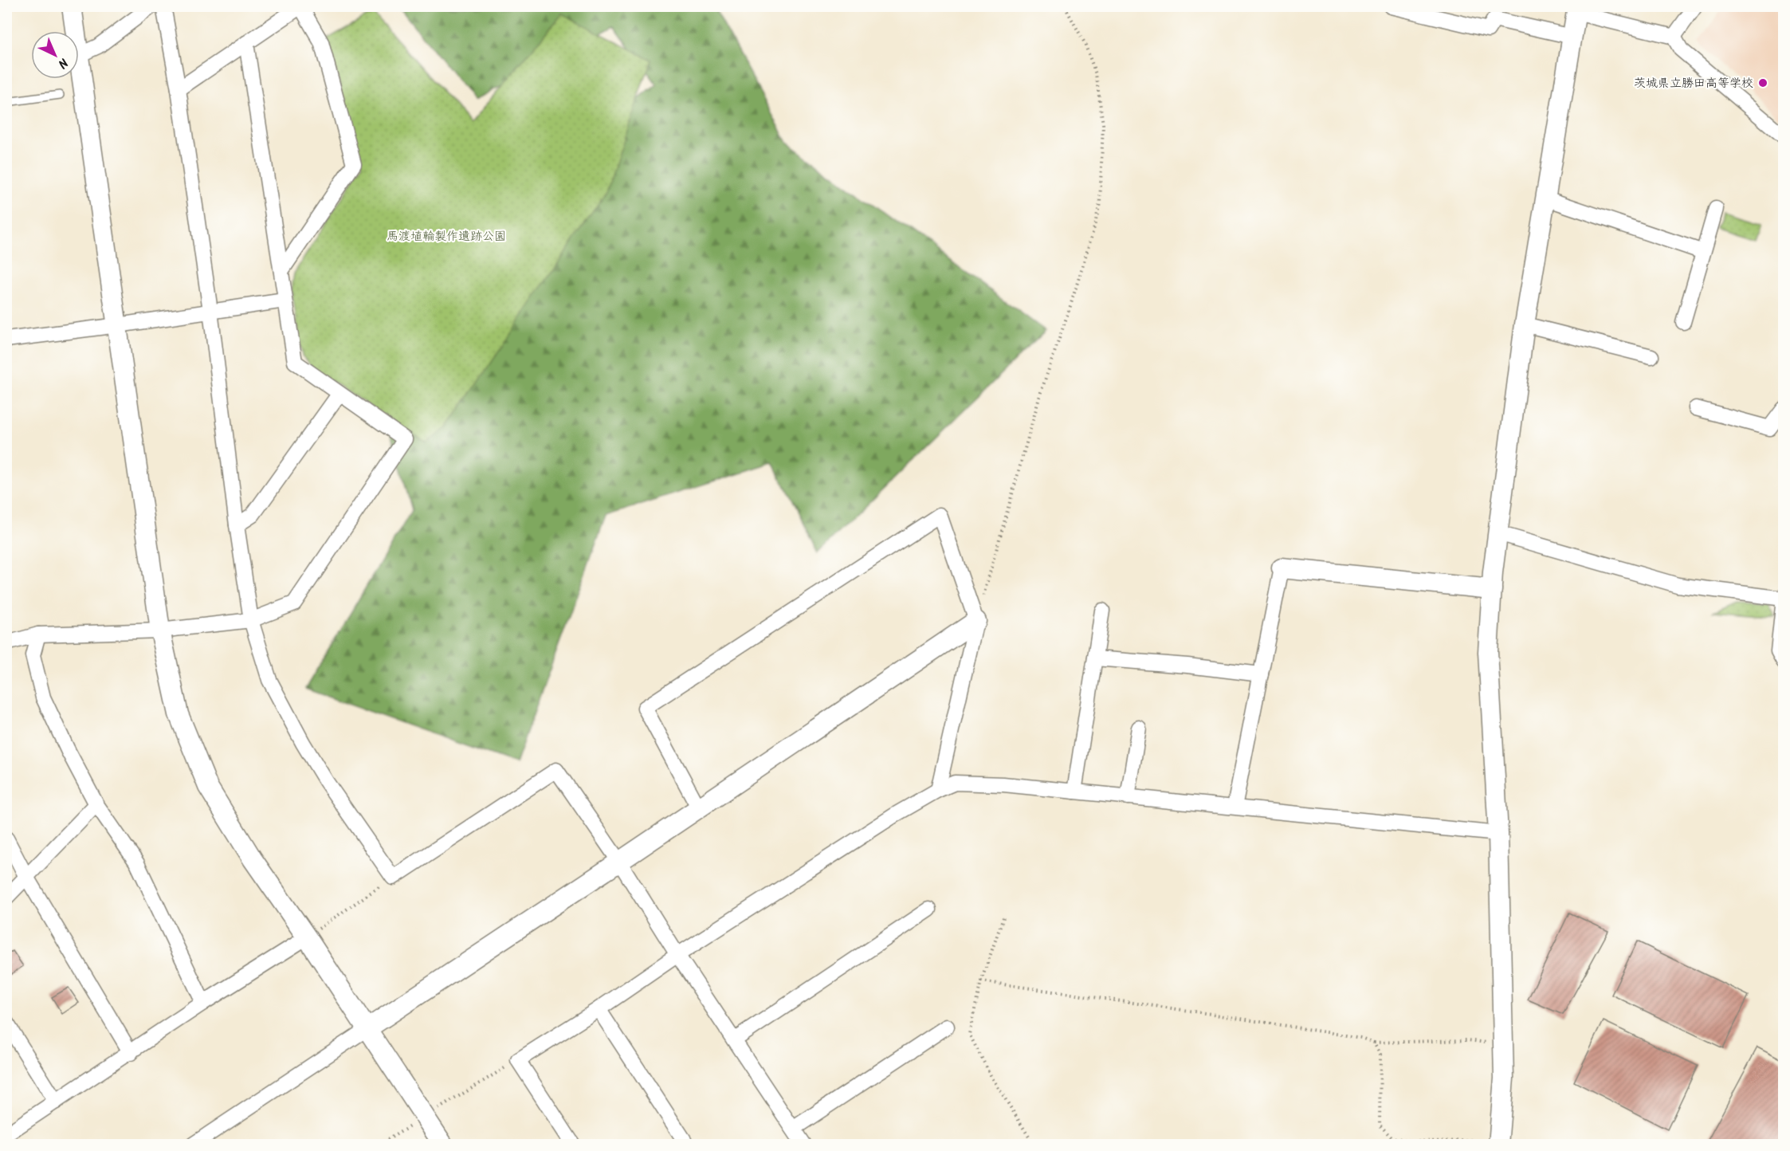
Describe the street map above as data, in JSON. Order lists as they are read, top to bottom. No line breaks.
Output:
{"parks":["馬渡埴輪製作遺跡公園"],"places":["茨城県立勝田高等学校"],"north":"bottom right"}
